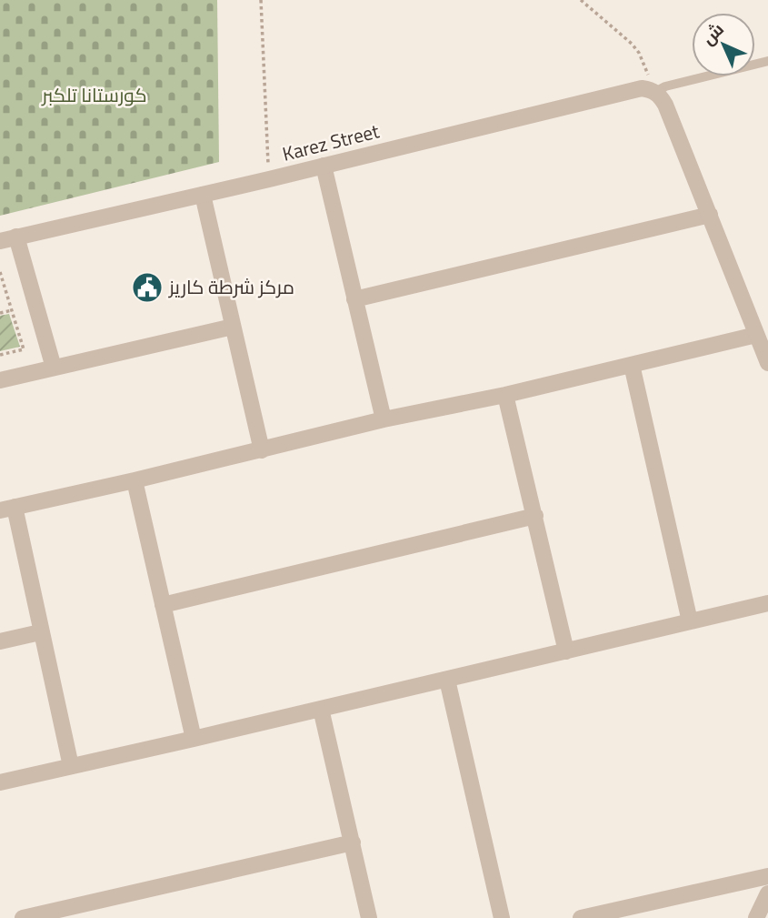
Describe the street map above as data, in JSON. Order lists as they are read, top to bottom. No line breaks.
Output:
{"streets":{"street":["Karez Street"]},"parks":["كورستانا تلكبر"],"places":{"public building":["مركز شرطة كاريز"]},"north":"top left"}
